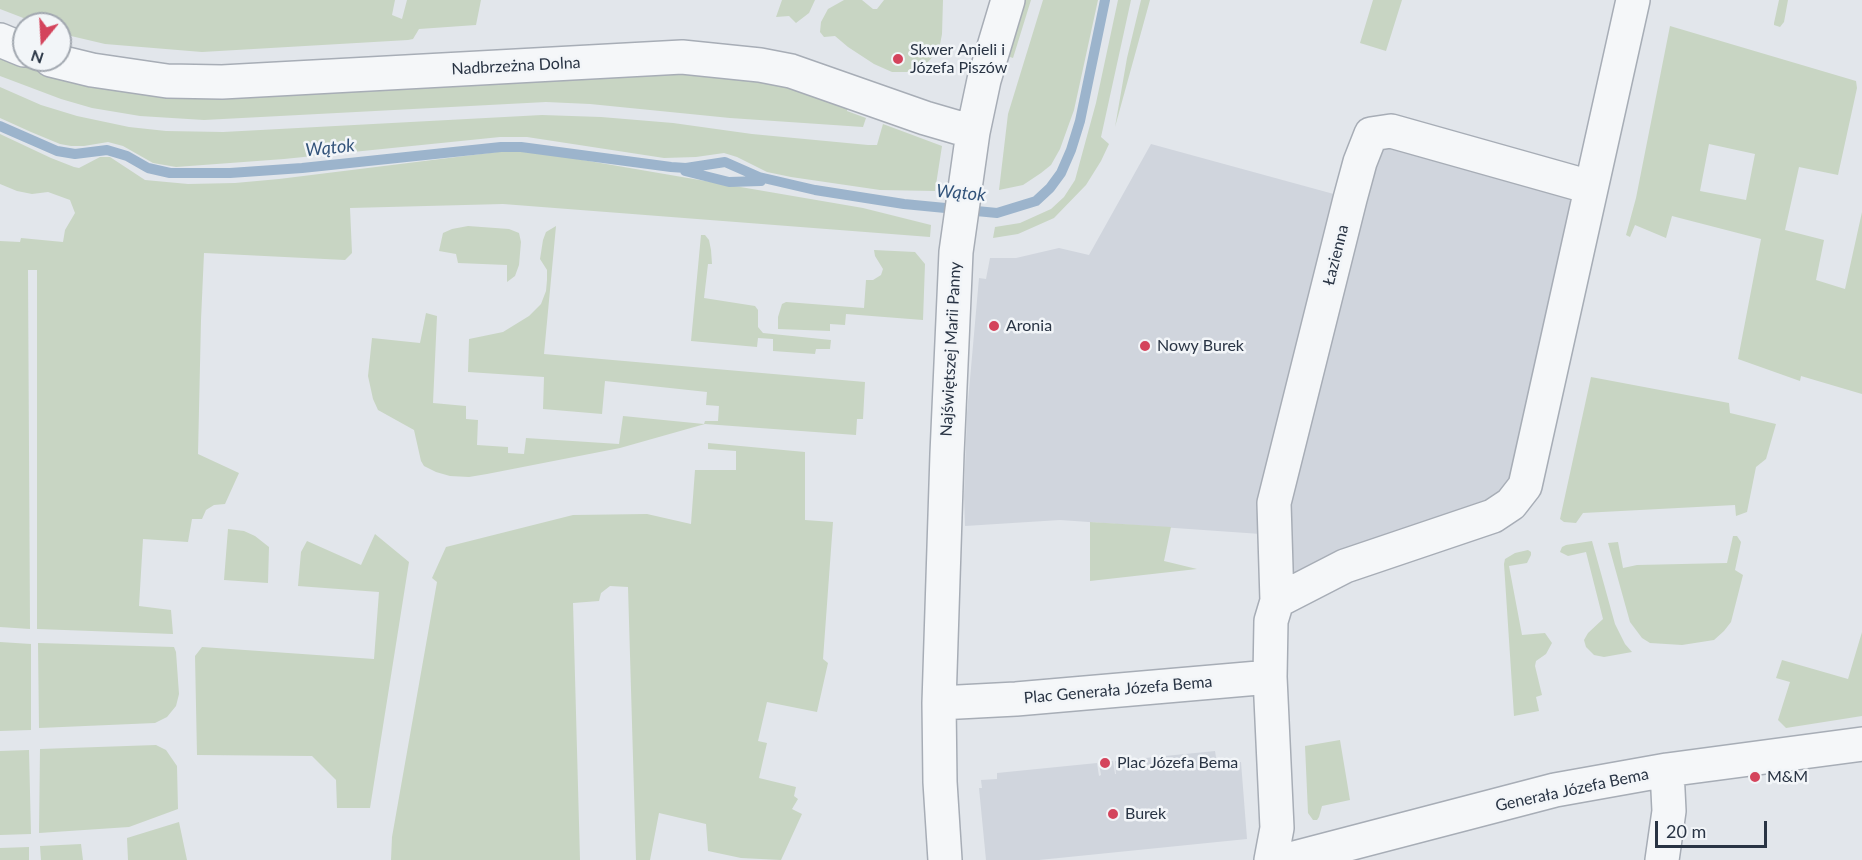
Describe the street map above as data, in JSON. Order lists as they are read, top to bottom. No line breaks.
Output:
{"streets":{"street":["Nadbrzeżna Dolna","Łazienna","Najświętszej Marii Panny","Plac Generała Józefa Bema","Generała Józefa Bema"]},"crossings":[["Nadbrzeżna Dolna","Najświętszej Marii Panny"],["Łazienna","Plac Generała Józefa Bema"],["Najświętszej Marii Panny","Plac Generała Józefa Bema"]],"water":["Wątok"],"places":["Skwer Anieli i Józefa Piszów","Aronia","Nowy Burek","Plac Józefa Bema","M&M","Burek"],"scale_bar":"20 m","north":"bottom"}
